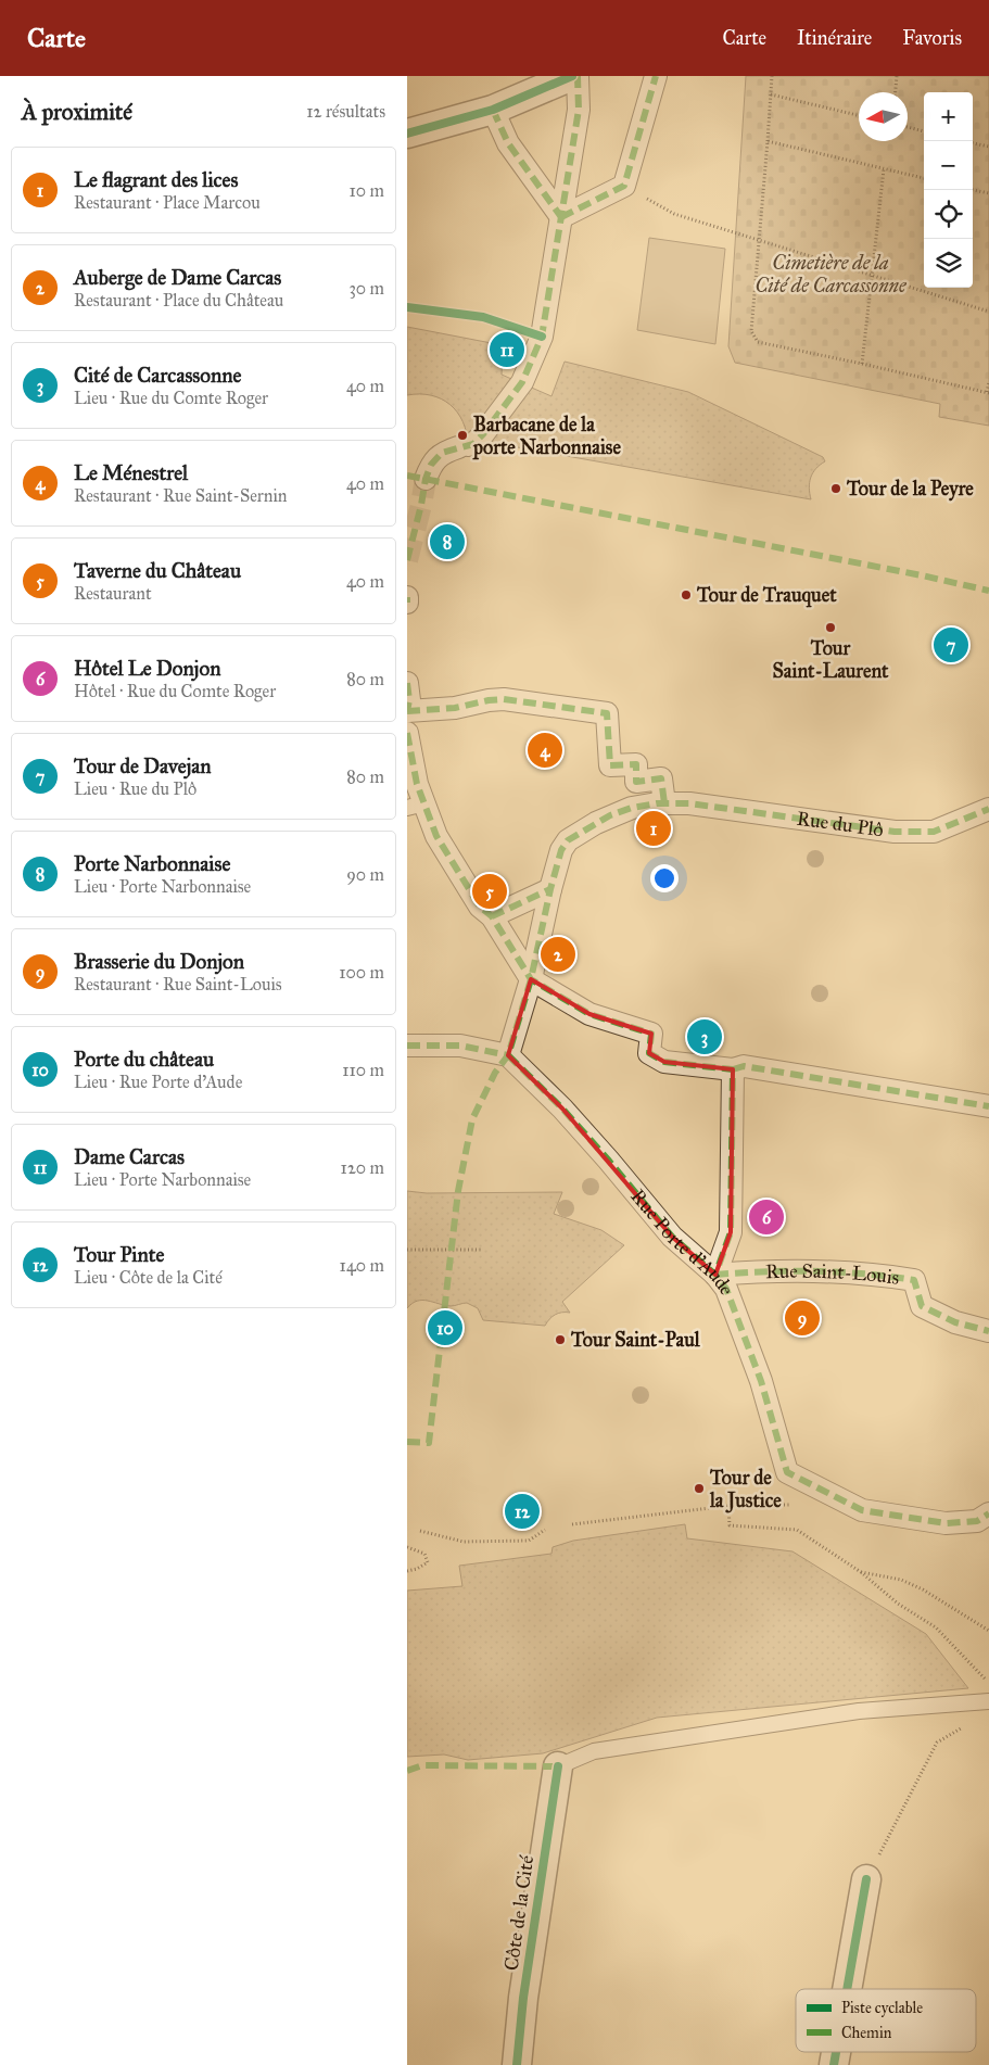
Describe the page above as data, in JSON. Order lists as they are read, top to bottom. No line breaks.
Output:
{"streets":{"street":["Rue du Plô","Rue Porte d'Aude","Rue Saint-Louis","Côte de la Cité"]},"crossings":[["Rue du Plô","Rue Porte d'Aude"],["Rue Porte d'Aude","Rue Saint-Louis"]],"parks":["Cimetière de la Cité de Carcassonne"],"places":["Barbacane de la porte Narbonnaise","Tour de la Peyre","Tour de Trauquet","Tour Saint-Laurent","Tour Saint-Paul","Tour de la Justice"],"legend":["Piste cyclable","Chemin"],"north":"left","page":{"header":"Carte","nav":["Carte","Itinéraire","Favoris"],"heading":["À proximité","12 résultats"],"map_buttons":["+","−"],"list":[{"mark":"1","name":"Le flagrant des lices","note":"Restaurant · Place Marcou","value":"10 m"},{"mark":"2","name":"Auberge de Dame Carcas","note":"Restaurant · Place du Château","value":"30 m"},{"mark":"3","name":"Cité de Carcassonne","note":"Lieu · Rue du Comte Roger","value":"40 m"},{"mark":"4","name":"Le Ménestrel","note":"Restaurant · Rue Saint-Sernin","value":"40 m"},{"mark":"5","name":"Taverne du Château","note":"Restaurant","value":"40 m"},{"mark":"6","name":"Hôtel Le Donjon","note":"Hôtel · Rue du Comte Roger","value":"80 m"},{"mark":"7","name":"Tour de Davejan","note":"Lieu · Rue du Plô","value":"80 m"},{"mark":"8","name":"Porte Narbonnaise","note":"Lieu · Porte Narbonnaise","value":"90 m"},{"mark":"9","name":"Brasserie du Donjon","note":"Restaurant · Rue Saint-Louis","value":"100 m"},{"mark":"10","name":"Porte du château","note":"Lieu · Rue Porte d'Aude","value":"110 m"},{"mark":"11","name":"Dame Carcas","note":"Lieu · Porte Narbonnaise","value":"120 m"},{"mark":"12","name":"Tour Pinte","note":"Lieu · Côte de la Cité","value":"140 m"}],"pins":["11","8","7","4","1","5","2","3","6","9","10","12"]}}
